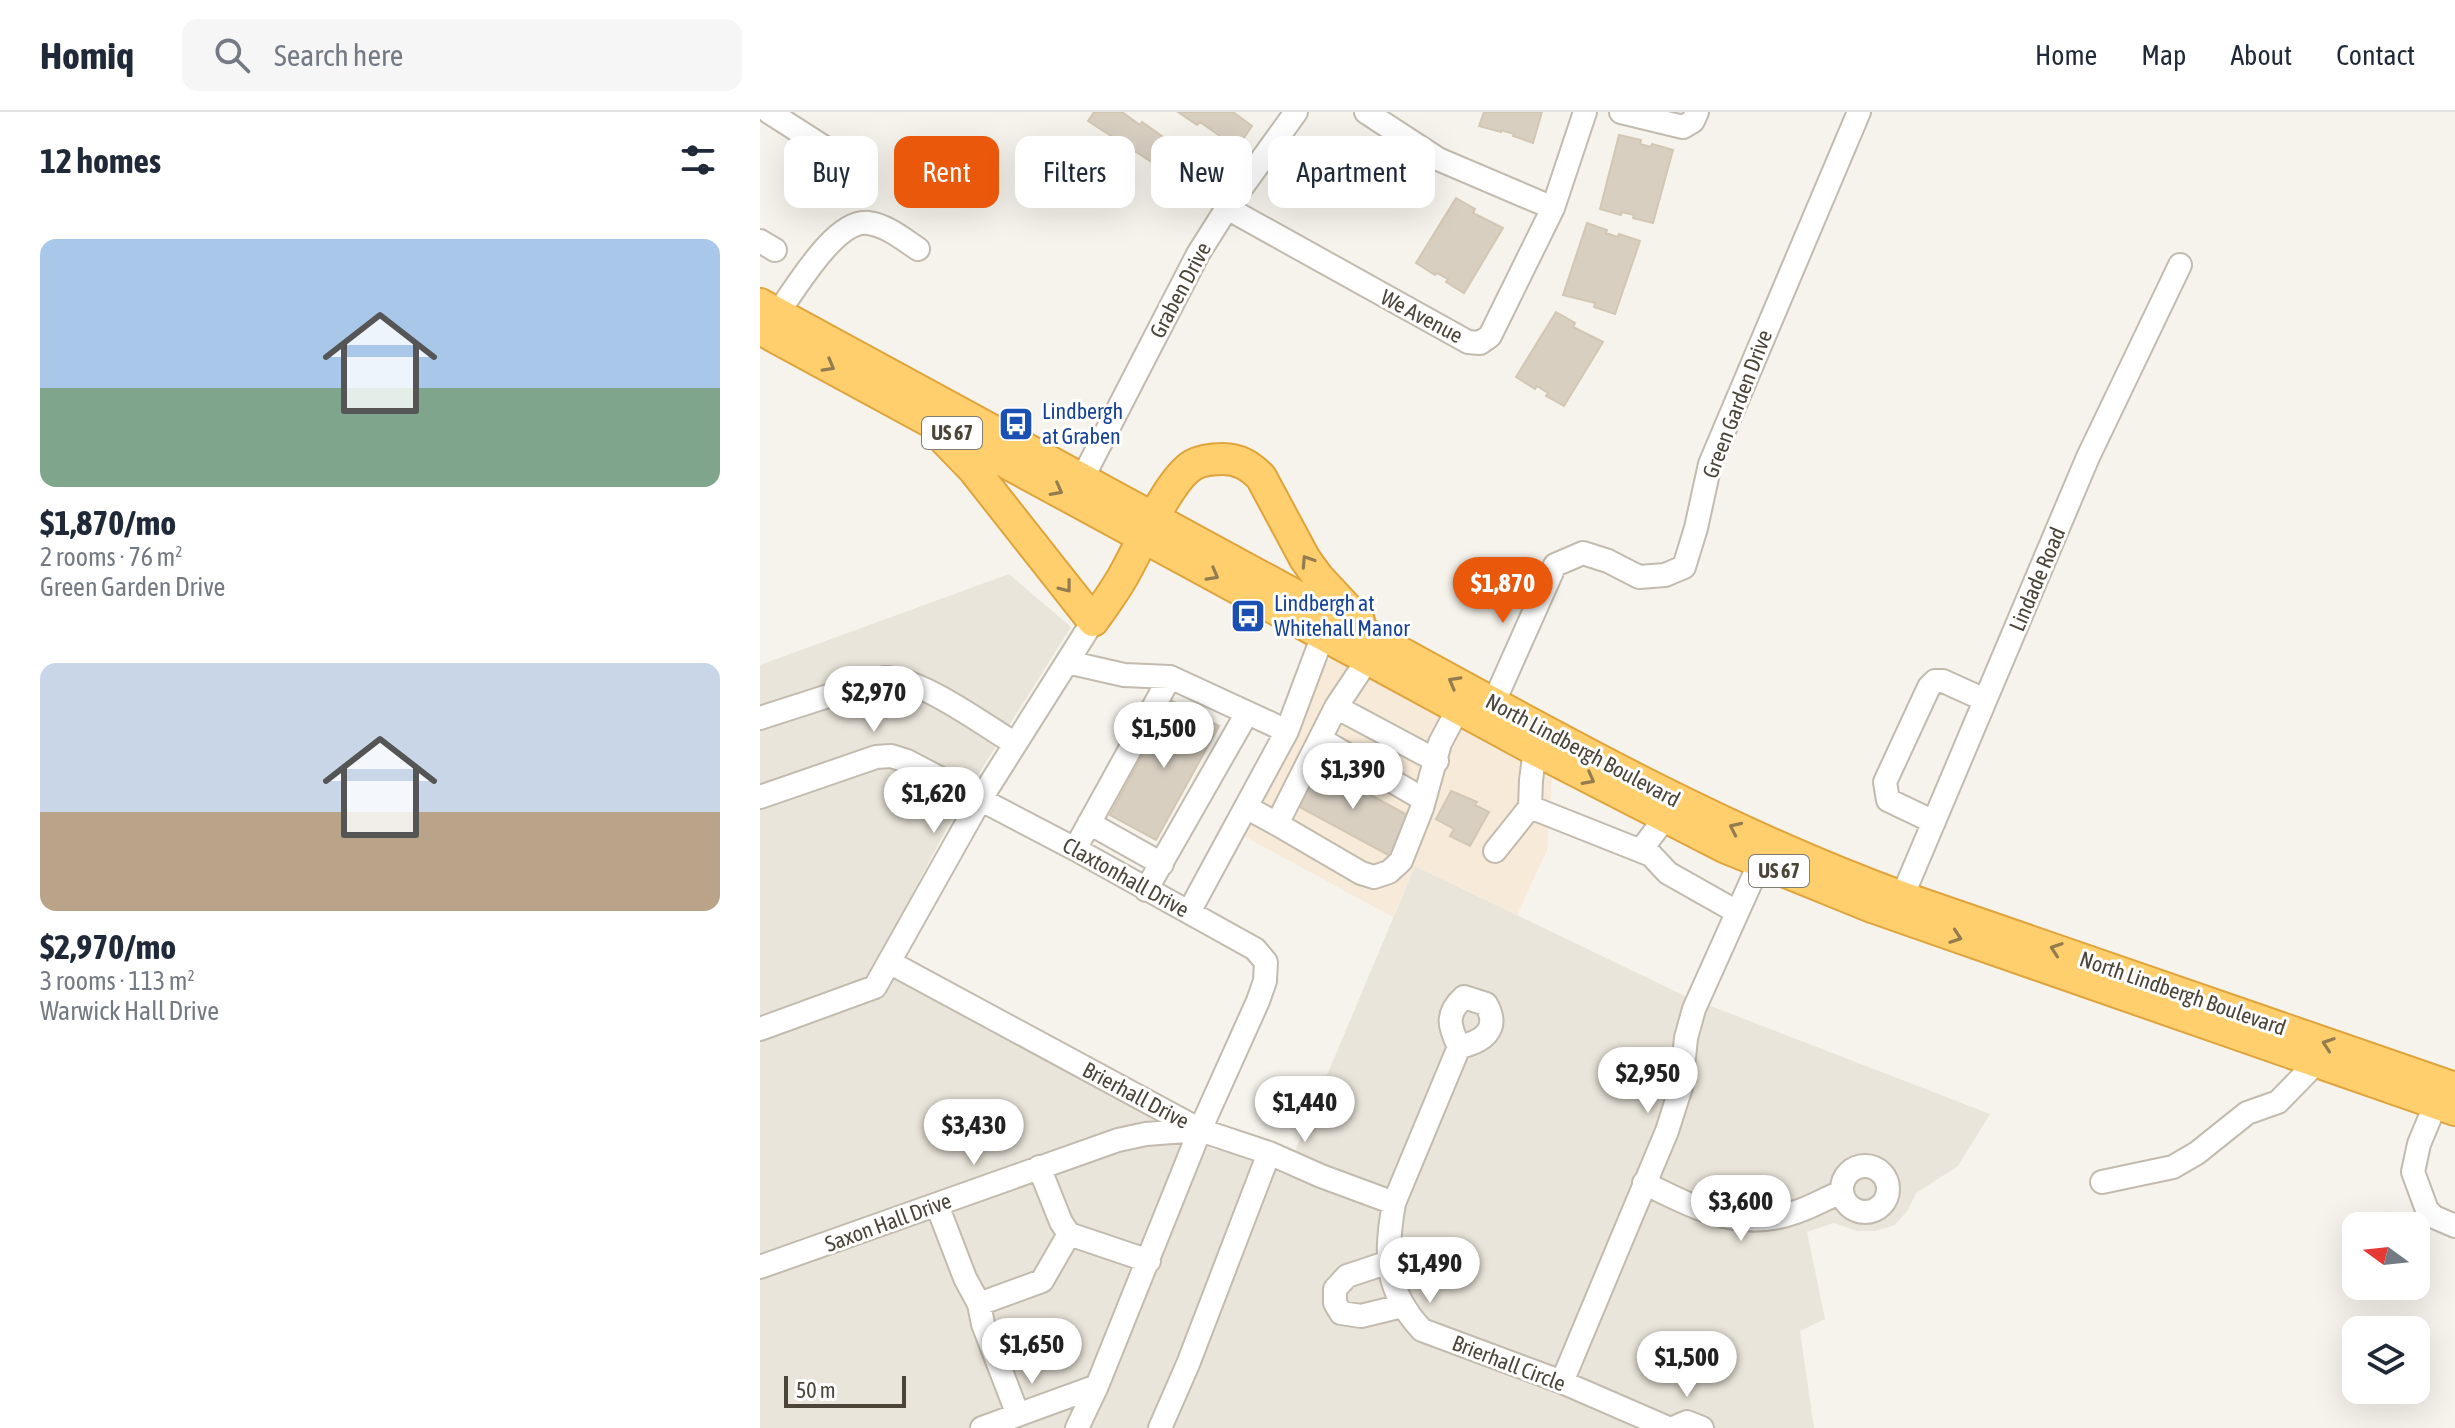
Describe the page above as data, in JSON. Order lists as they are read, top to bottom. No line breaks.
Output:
{"streets":{"highway":["US 67","North Lindbergh Boulevard"],"street":["Graben Drive","We Avenue","Green Garden Drive","Lindade Road","Claxtonhall Drive","Brierhall Drive","Saxon Hall Drive","Brierhall Circle"]},"crossings":[["Graben Drive","We Avenue"],["Graben Drive","North Lindbergh Boulevard"],["Green Garden Drive","North Lindbergh Boulevard"],["Lindade Road","North Lindbergh Boulevard"],["Claxtonhall Drive","Brierhall Drive"],["Claxtonhall Drive","Saxon Hall Drive"],["Brierhall Drive","Saxon Hall Drive"],["Brierhall Drive","Brierhall Circle"]],"places":{"bus stop":["Lindbergh at Graben","Lindbergh at Whitehall Manor"]},"scale_bar":"50 m","north":"left","page":{"header":"Homiq","search":"Search here","nav":["Home","Map","About","Contact"],"heading":"12 homes","chip":["Buy","Rent","Filters","New","Apartment"],"list":[{"name":"$1,870/mo","note":"2 rooms · 76 m² · Green Garden Drive"},{"name":"$2,970/mo","note":"3 rooms · 113 m² · Warwick Hall Drive"}],"price":["$1,870","$2,970","$1,500","$1,390","$1,620","$2,950","$1,440","$3,430","$3,600","$1,490","$1,650","$1,500"],"scale":"50 m"}}
